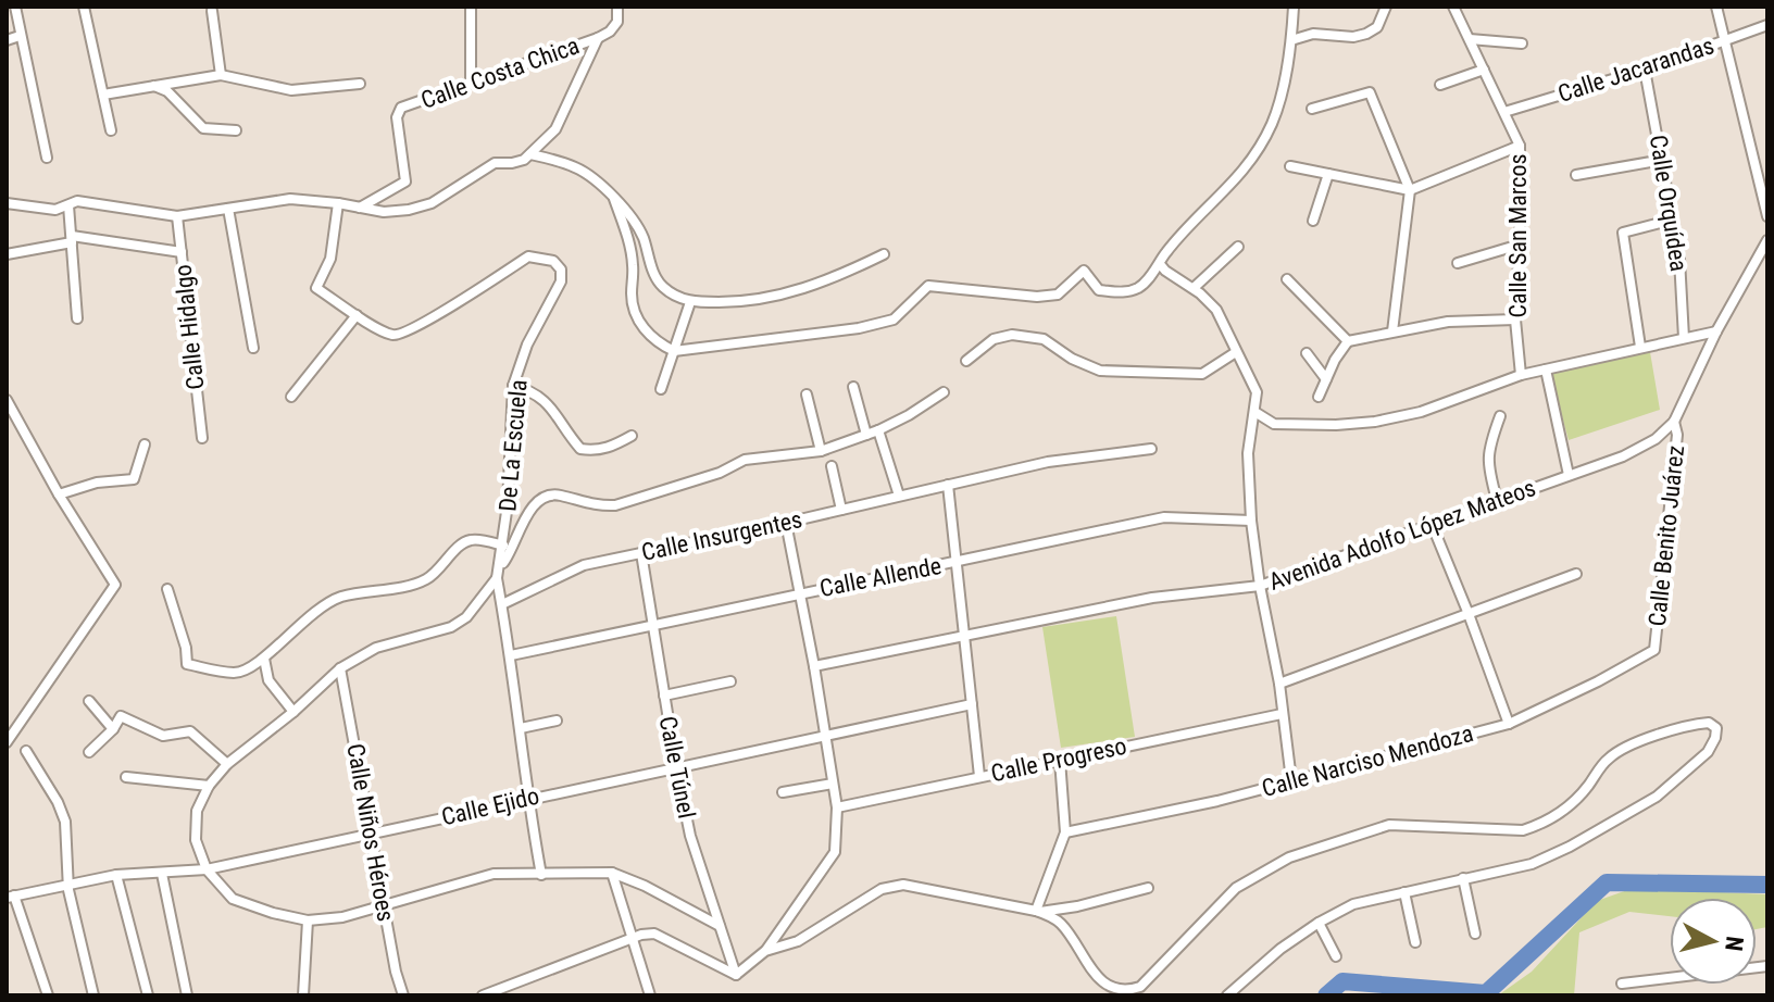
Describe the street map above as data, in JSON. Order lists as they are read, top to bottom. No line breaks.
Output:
{"streets":{"street":["Calle Jacarandas","Calle Costa Chica","Calle Orquídea","Calle San Marcos","Calle Hidalgo","De La Escuela","Avenida Adolfo López Mateos","Calle Insurgentes","Calle Benito Juárez","Calle Allende","Calle Progreso","Calle Narciso Mendoza","Calle Túnel","Calle Ejido","Calle Niños Héroes"]},"crossings":[["Calle Jacarandas","Calle Orquídea"],["Calle Jacarandas","Calle San Marcos"],["Avenida Adolfo López Mateos","Calle Benito Juárez"],["Calle Insurgentes","Calle Túnel"],["Calle Benito Juárez","Calle Narciso Mendoza"],["Calle Allende","Calle Túnel"],["Calle Túnel","Calle Ejido"],["Calle Ejido","Calle Niños Héroes"]],"north":"right"}
